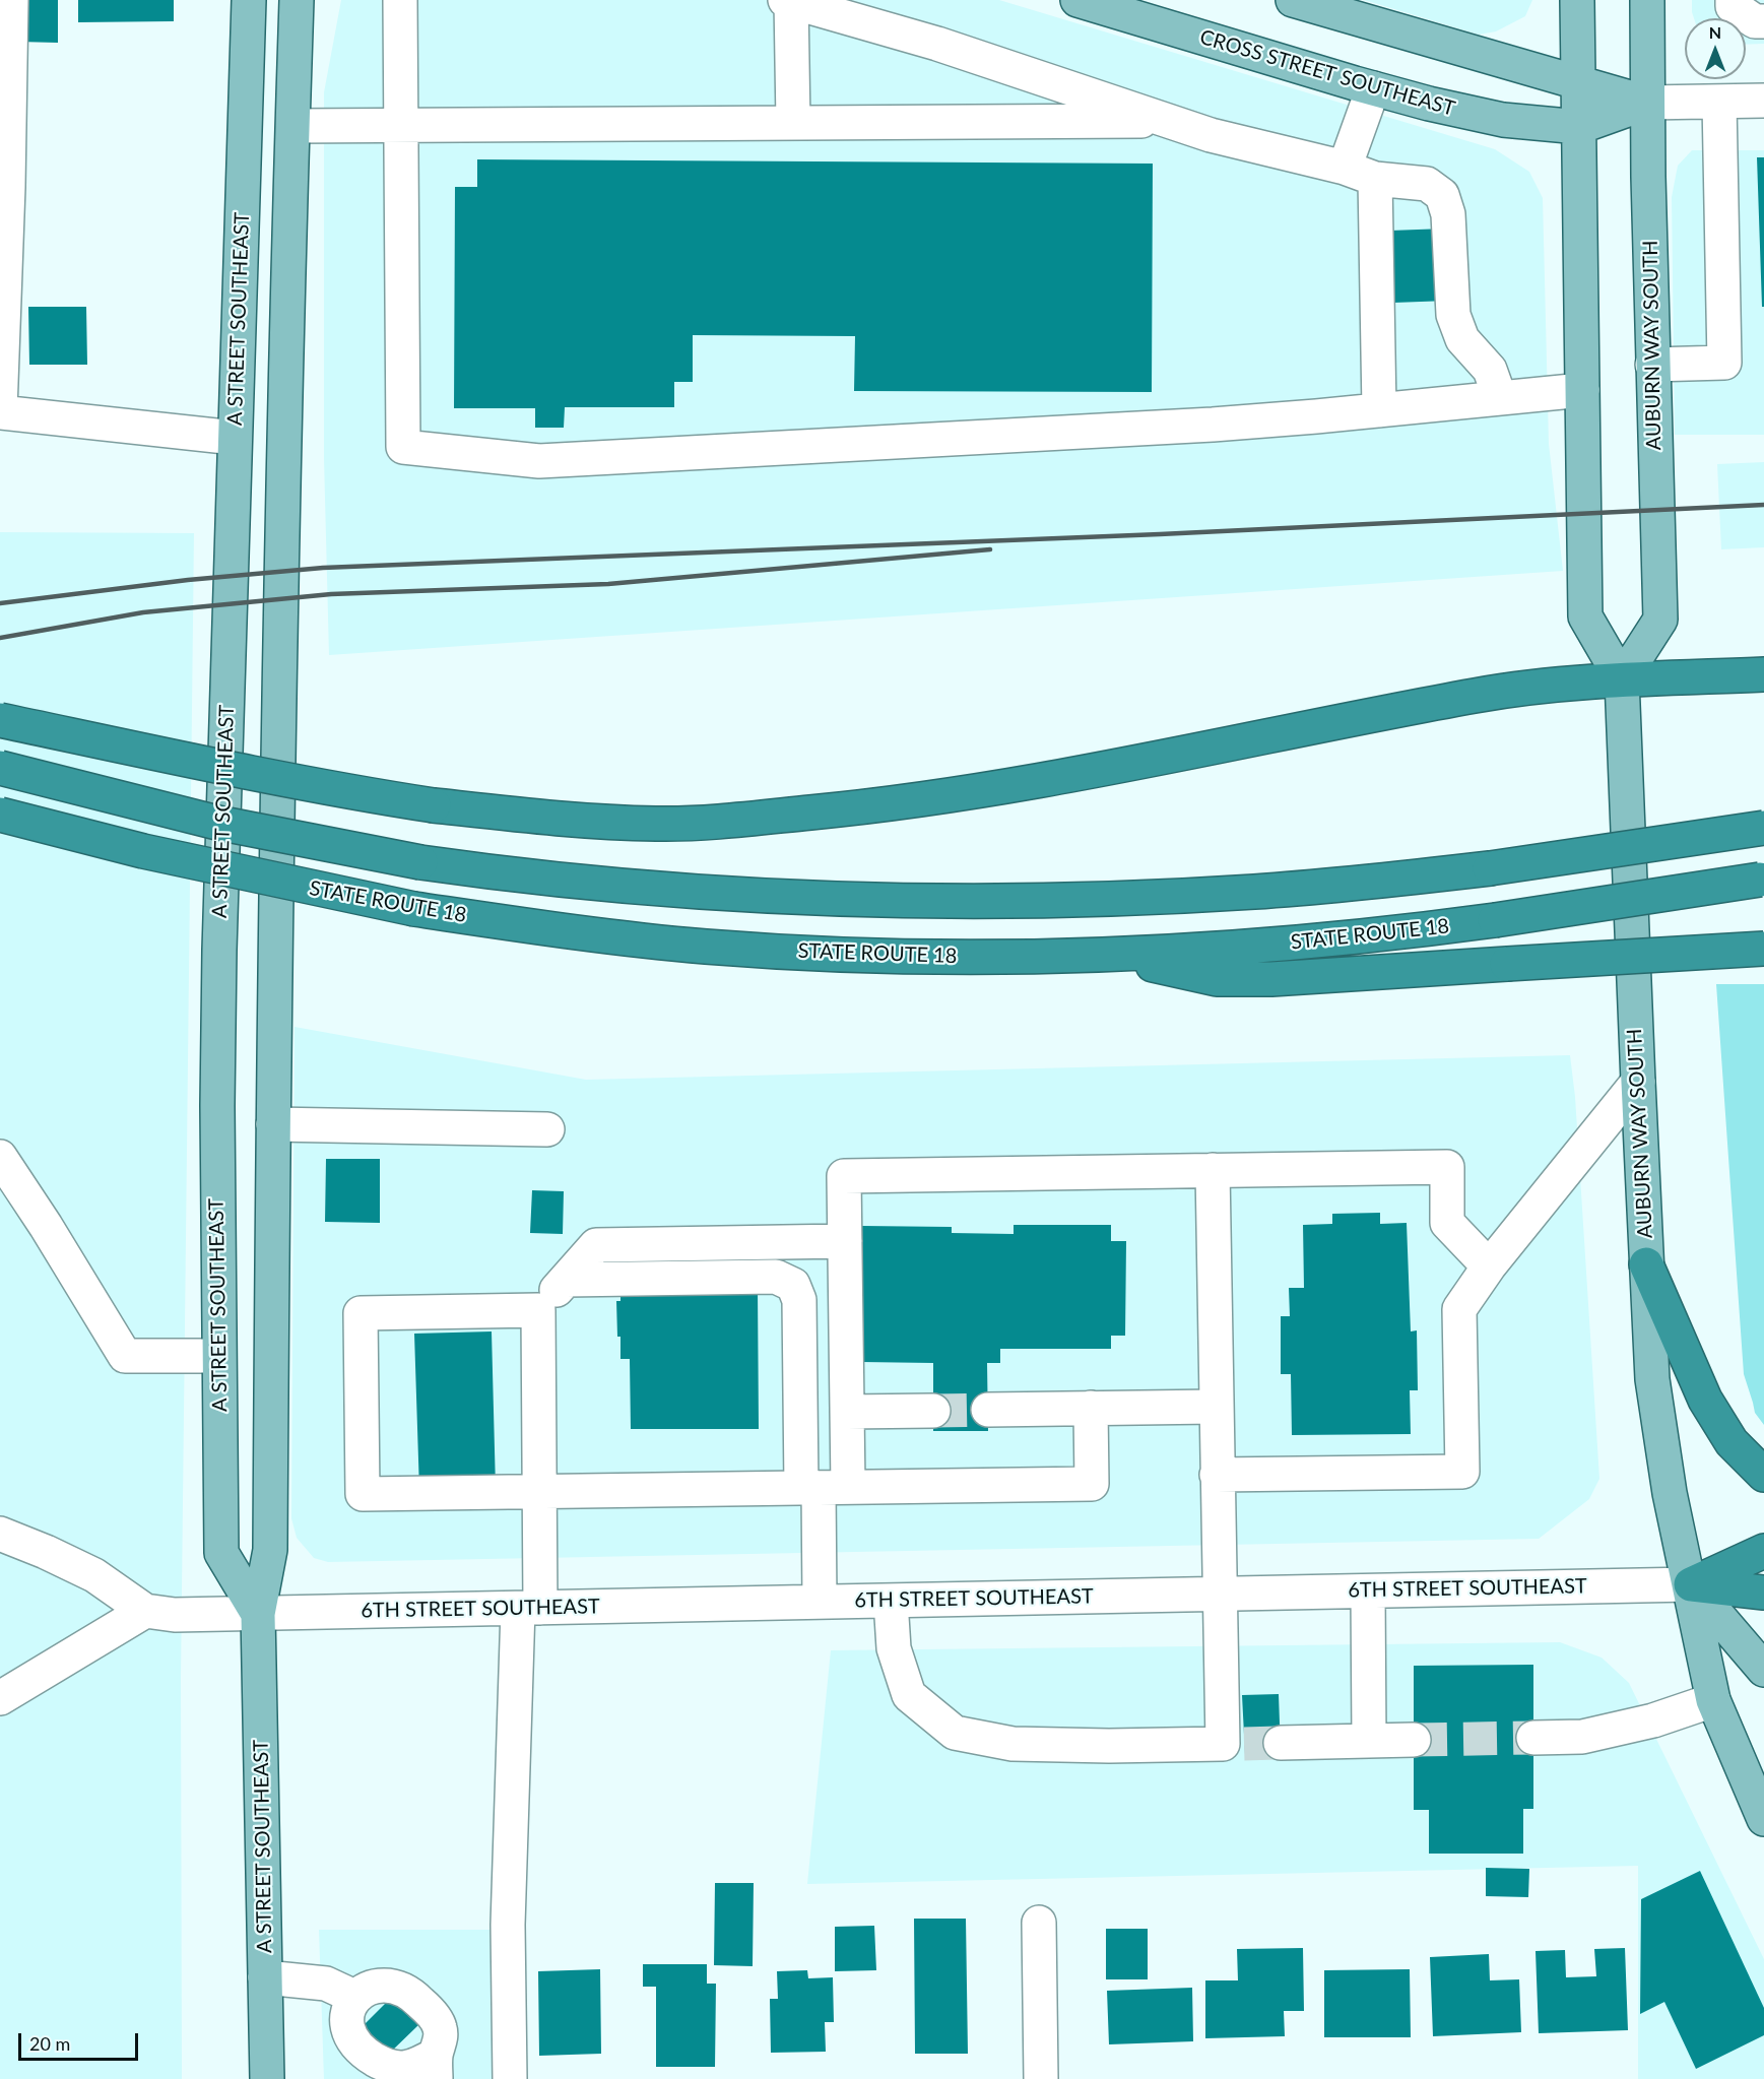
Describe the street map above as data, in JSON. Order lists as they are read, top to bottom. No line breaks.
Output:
{"streets":{"highway":["STATE ROUTE 18"],"main road":["CROSS STREET SOUTHEAST","A STREET SOUTHEAST","AUBURN WAY SOUTH"],"street":["6TH STREET SOUTHEAST"]},"crossings":[["CROSS STREET SOUTHEAST","AUBURN WAY SOUTH"],["A STREET SOUTHEAST","6TH STREET SOUTHEAST"],["AUBURN WAY SOUTH","6TH STREET SOUTHEAST"]],"scale_bar":"20 m","north":"top"}
